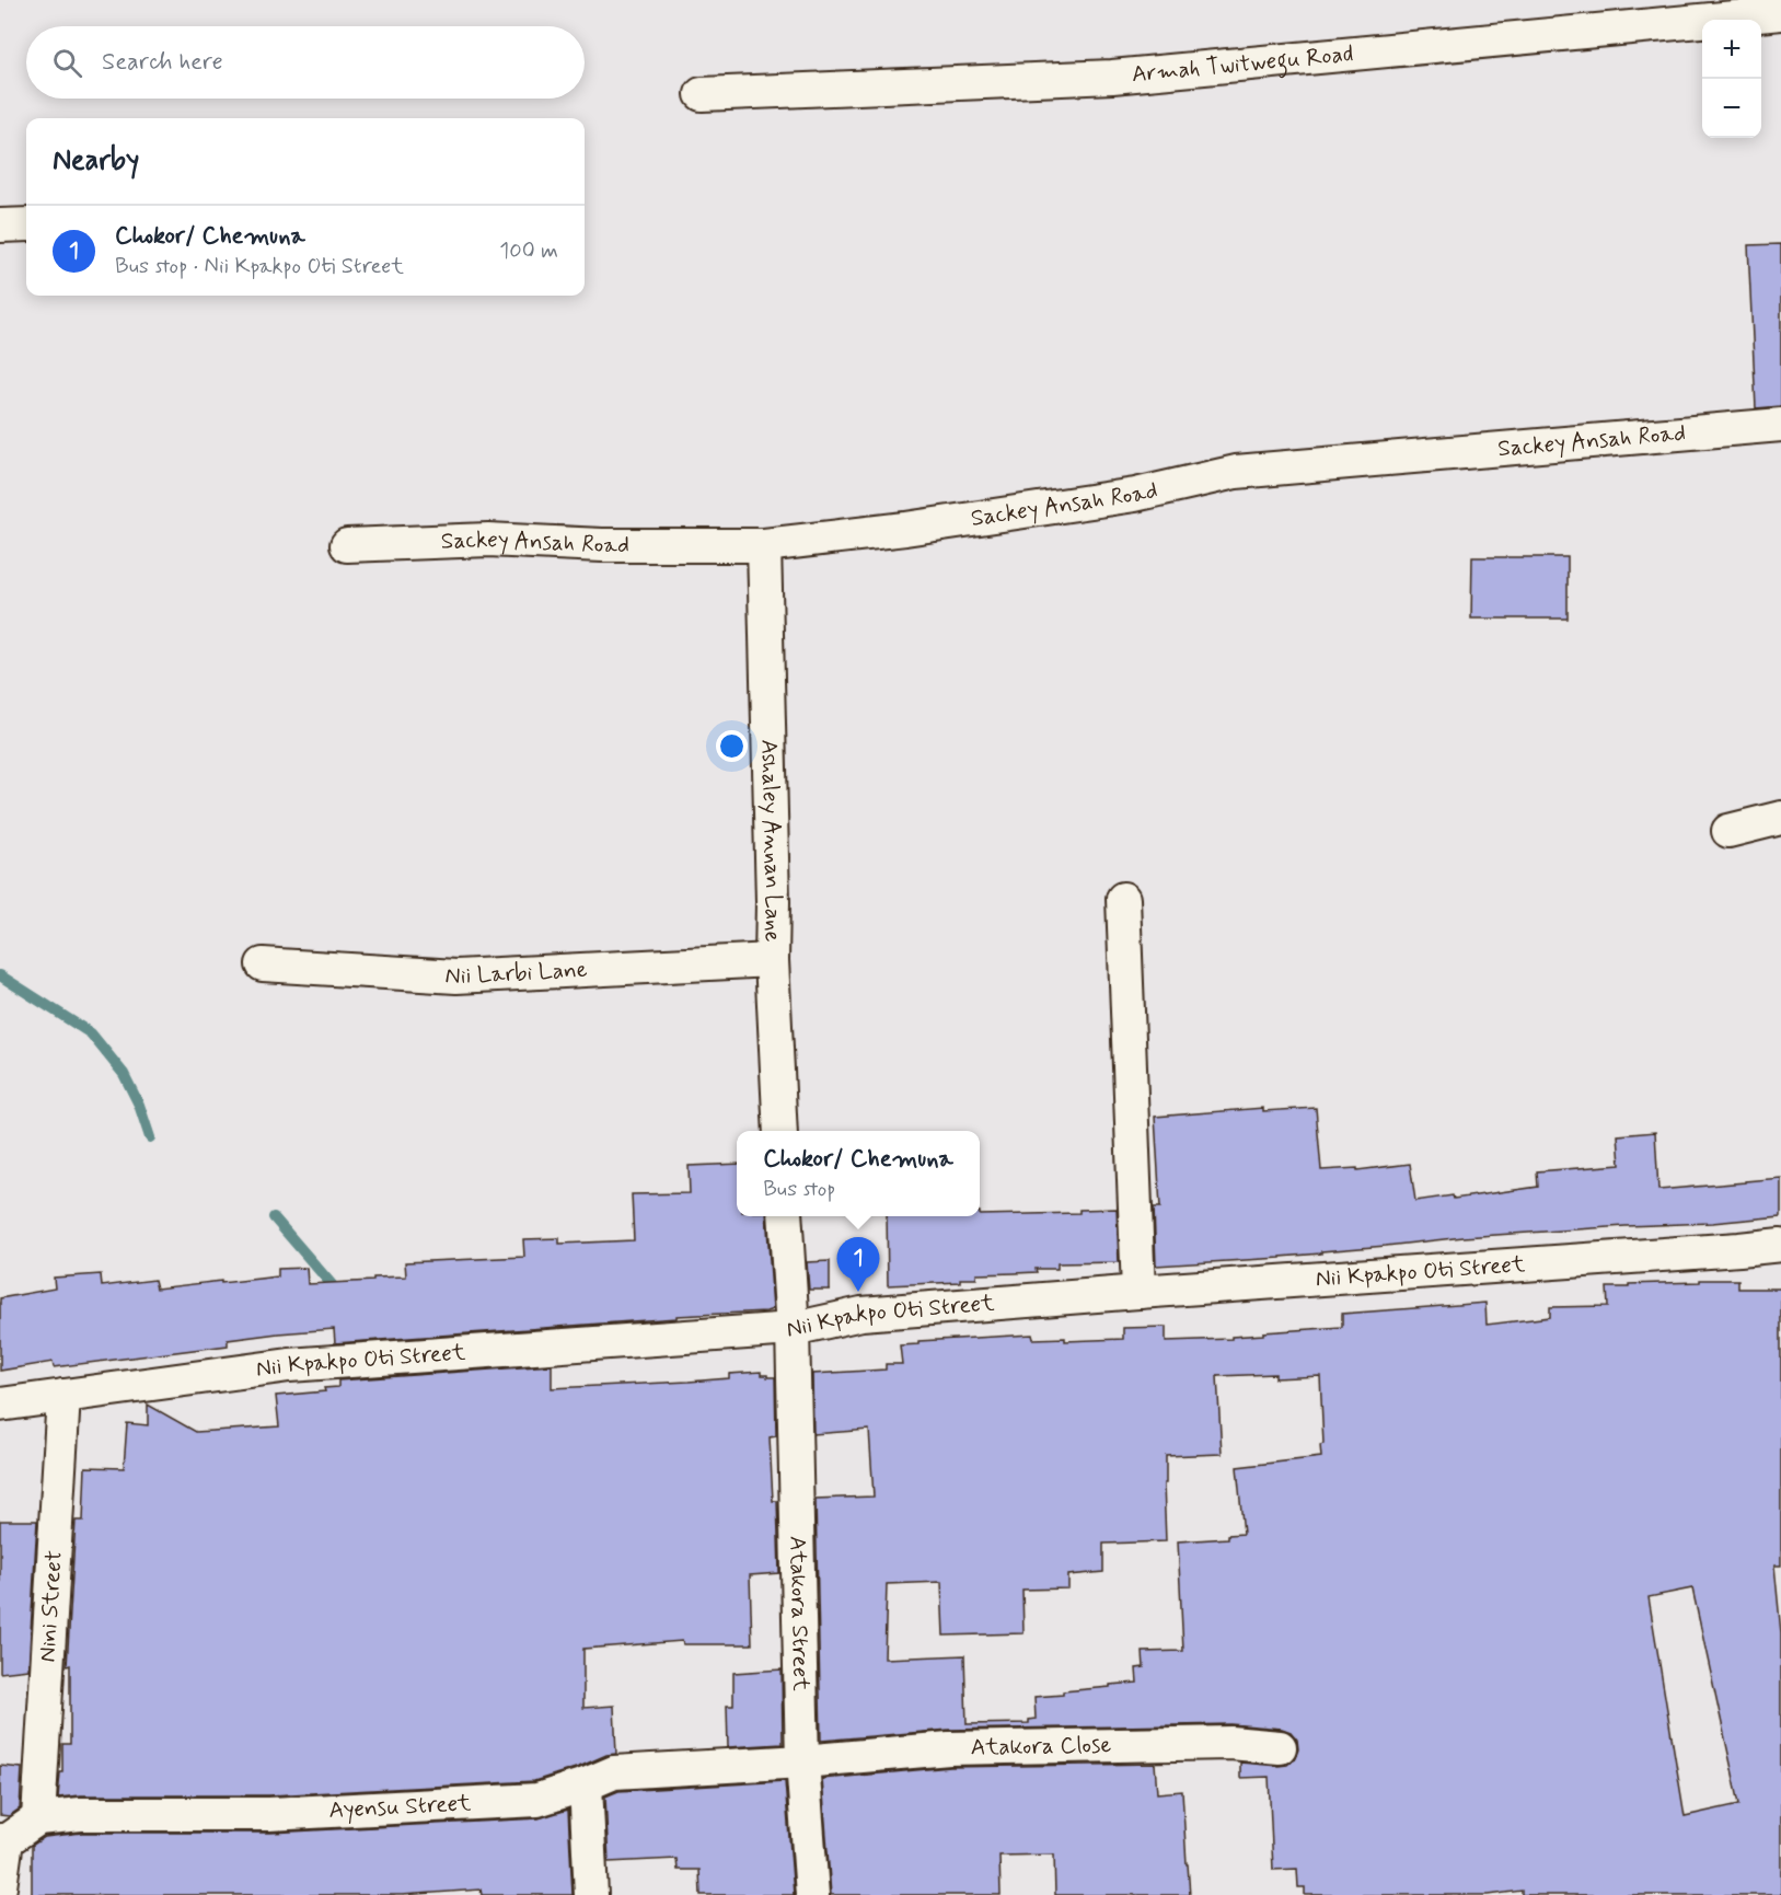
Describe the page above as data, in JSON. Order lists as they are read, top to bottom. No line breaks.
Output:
{"streets":{"street":["Armah Twitwegu Road","Sackey Ansah Road","Ashaley Annan Lane","Nii Larbi Lane","Nii Kpakpo Oti Street","Nini Street","Atakora Street","Atakora Close","Ayensu Street"]},"crossings":[["Sackey Ansah Road","Ashaley Annan Lane"],["Ashaley Annan Lane","Nii Larbi Lane"],["Nii Kpakpo Oti Street","Nini Street"],["Nii Kpakpo Oti Street","Atakora Street"],["Nini Street","Ayensu Street"],["Atakora Street","Atakora Close"],["Atakora Street","Ayensu Street"],["Atakora Close","Ayensu Street"]],"page":{"map_buttons":["+","−"],"search":"Search here","heading":"Nearby","list":[{"mark":"1","name":"Chokor/ Chemuna","note":"Bus stop · Nii Kpakpo Oti Street","value":"100 m"}],"popup":["Chokor/ Chemuna","Bus stop"],"pins":"1"}}
